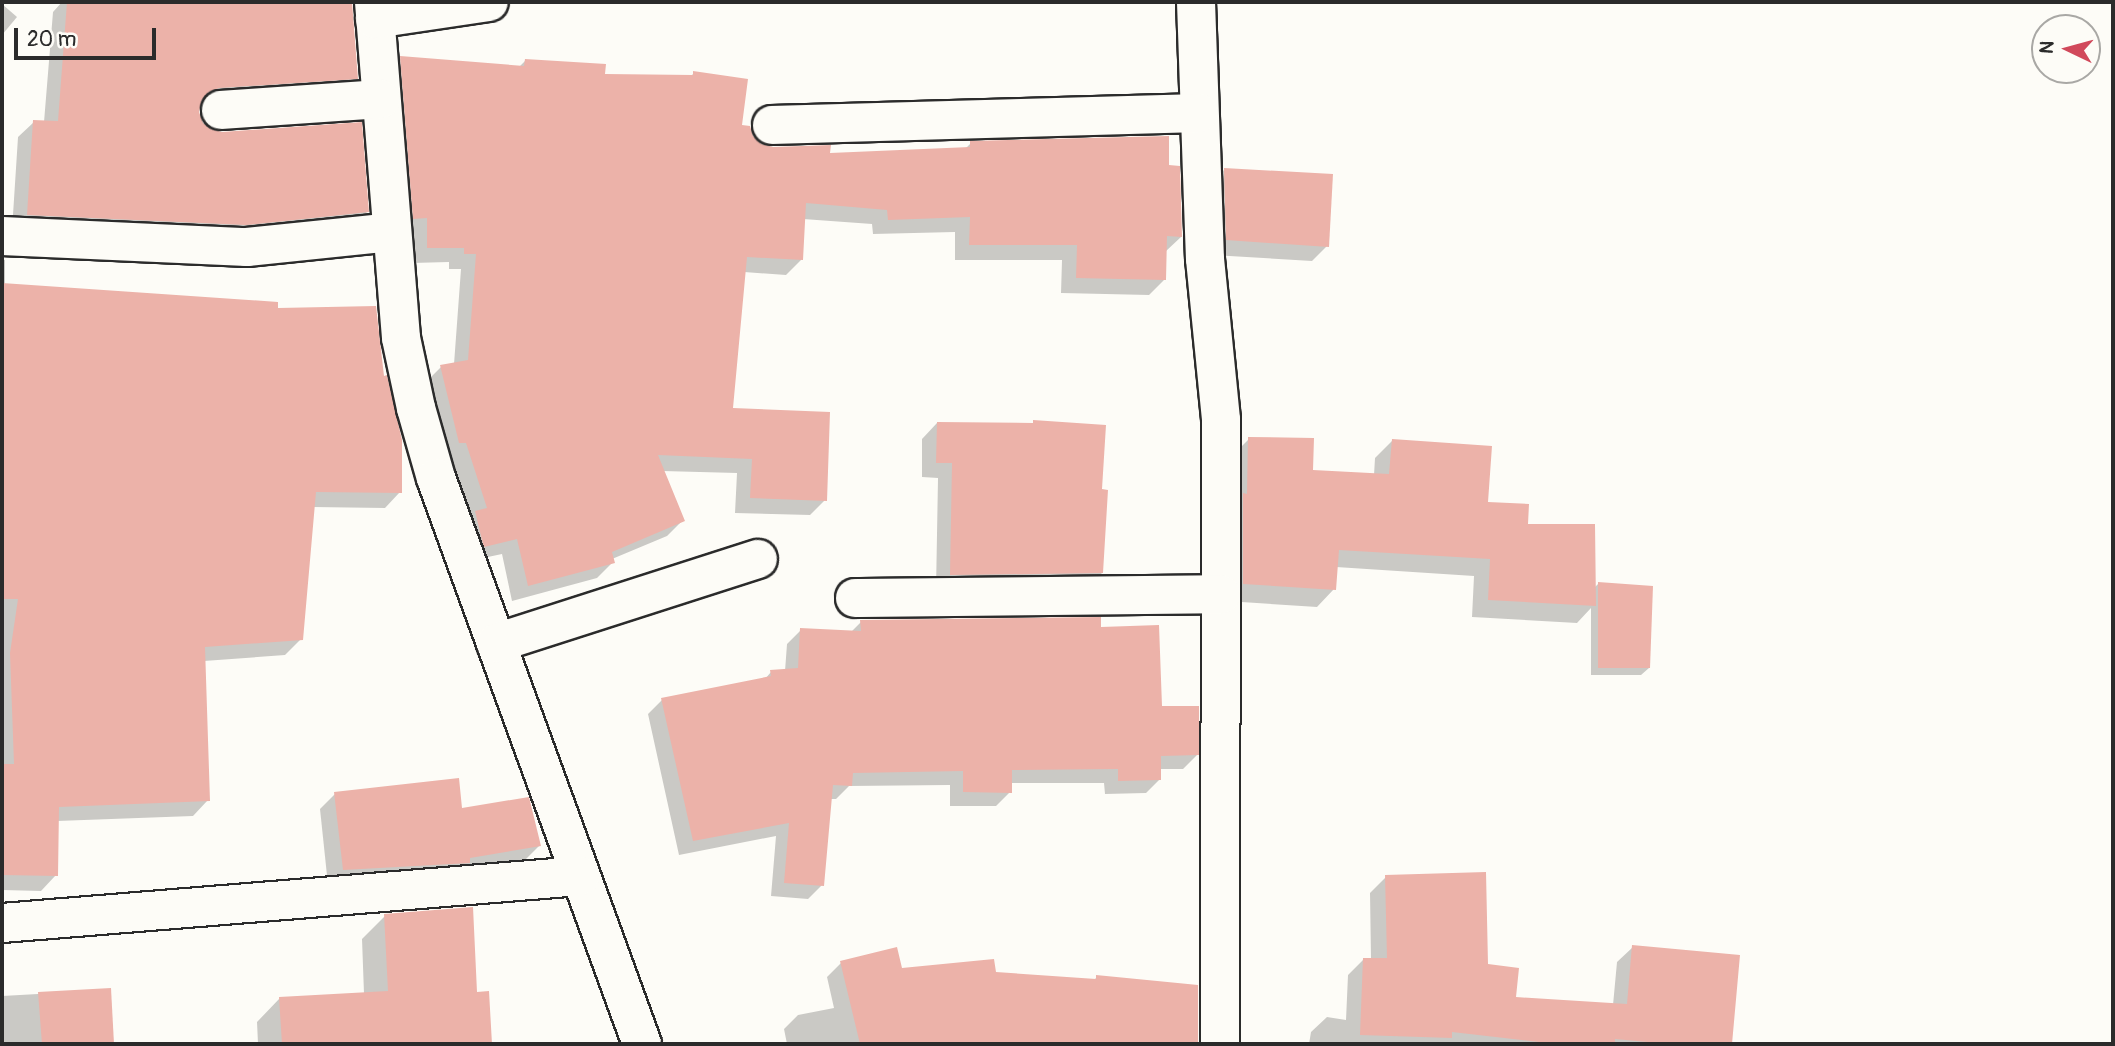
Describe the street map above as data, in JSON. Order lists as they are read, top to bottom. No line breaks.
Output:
{"scale_bar":"20 m","north":"left"}
